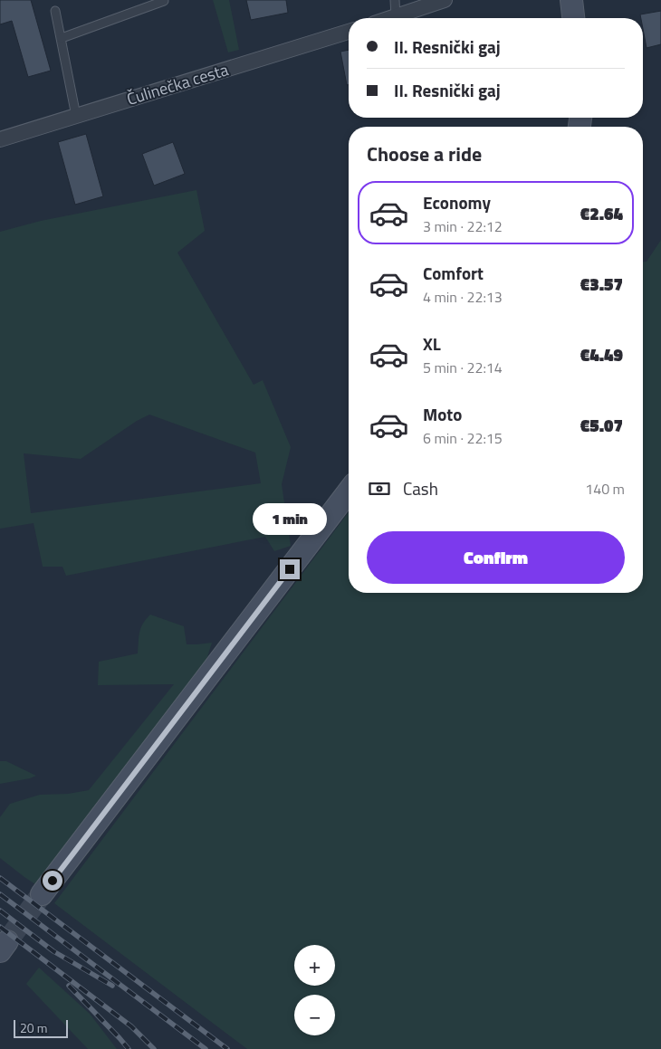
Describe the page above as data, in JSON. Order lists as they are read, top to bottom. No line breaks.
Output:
{"streets":{"street":["Čulinečka cesta"]},"scale_bar":"20 m","page":{"banner":["II. Resnički gaj","II. Resnički gaj"],"heading":"Choose a ride","list":[{"name":"Economy","note":"3 min · 22:12","value":"€2.64"},{"name":"Comfort","note":"4 min · 22:13","value":"€3.57"},{"name":"XL","note":"5 min · 22:14","value":"€4.49"},{"name":"Moto","note":"6 min · 22:15","value":"€5.07"}],"pay":["Cash","140 m"],"bubble":"1 min","buttons":"Confirm","map_buttons":["+","−"],"scale":"20 m"}}
